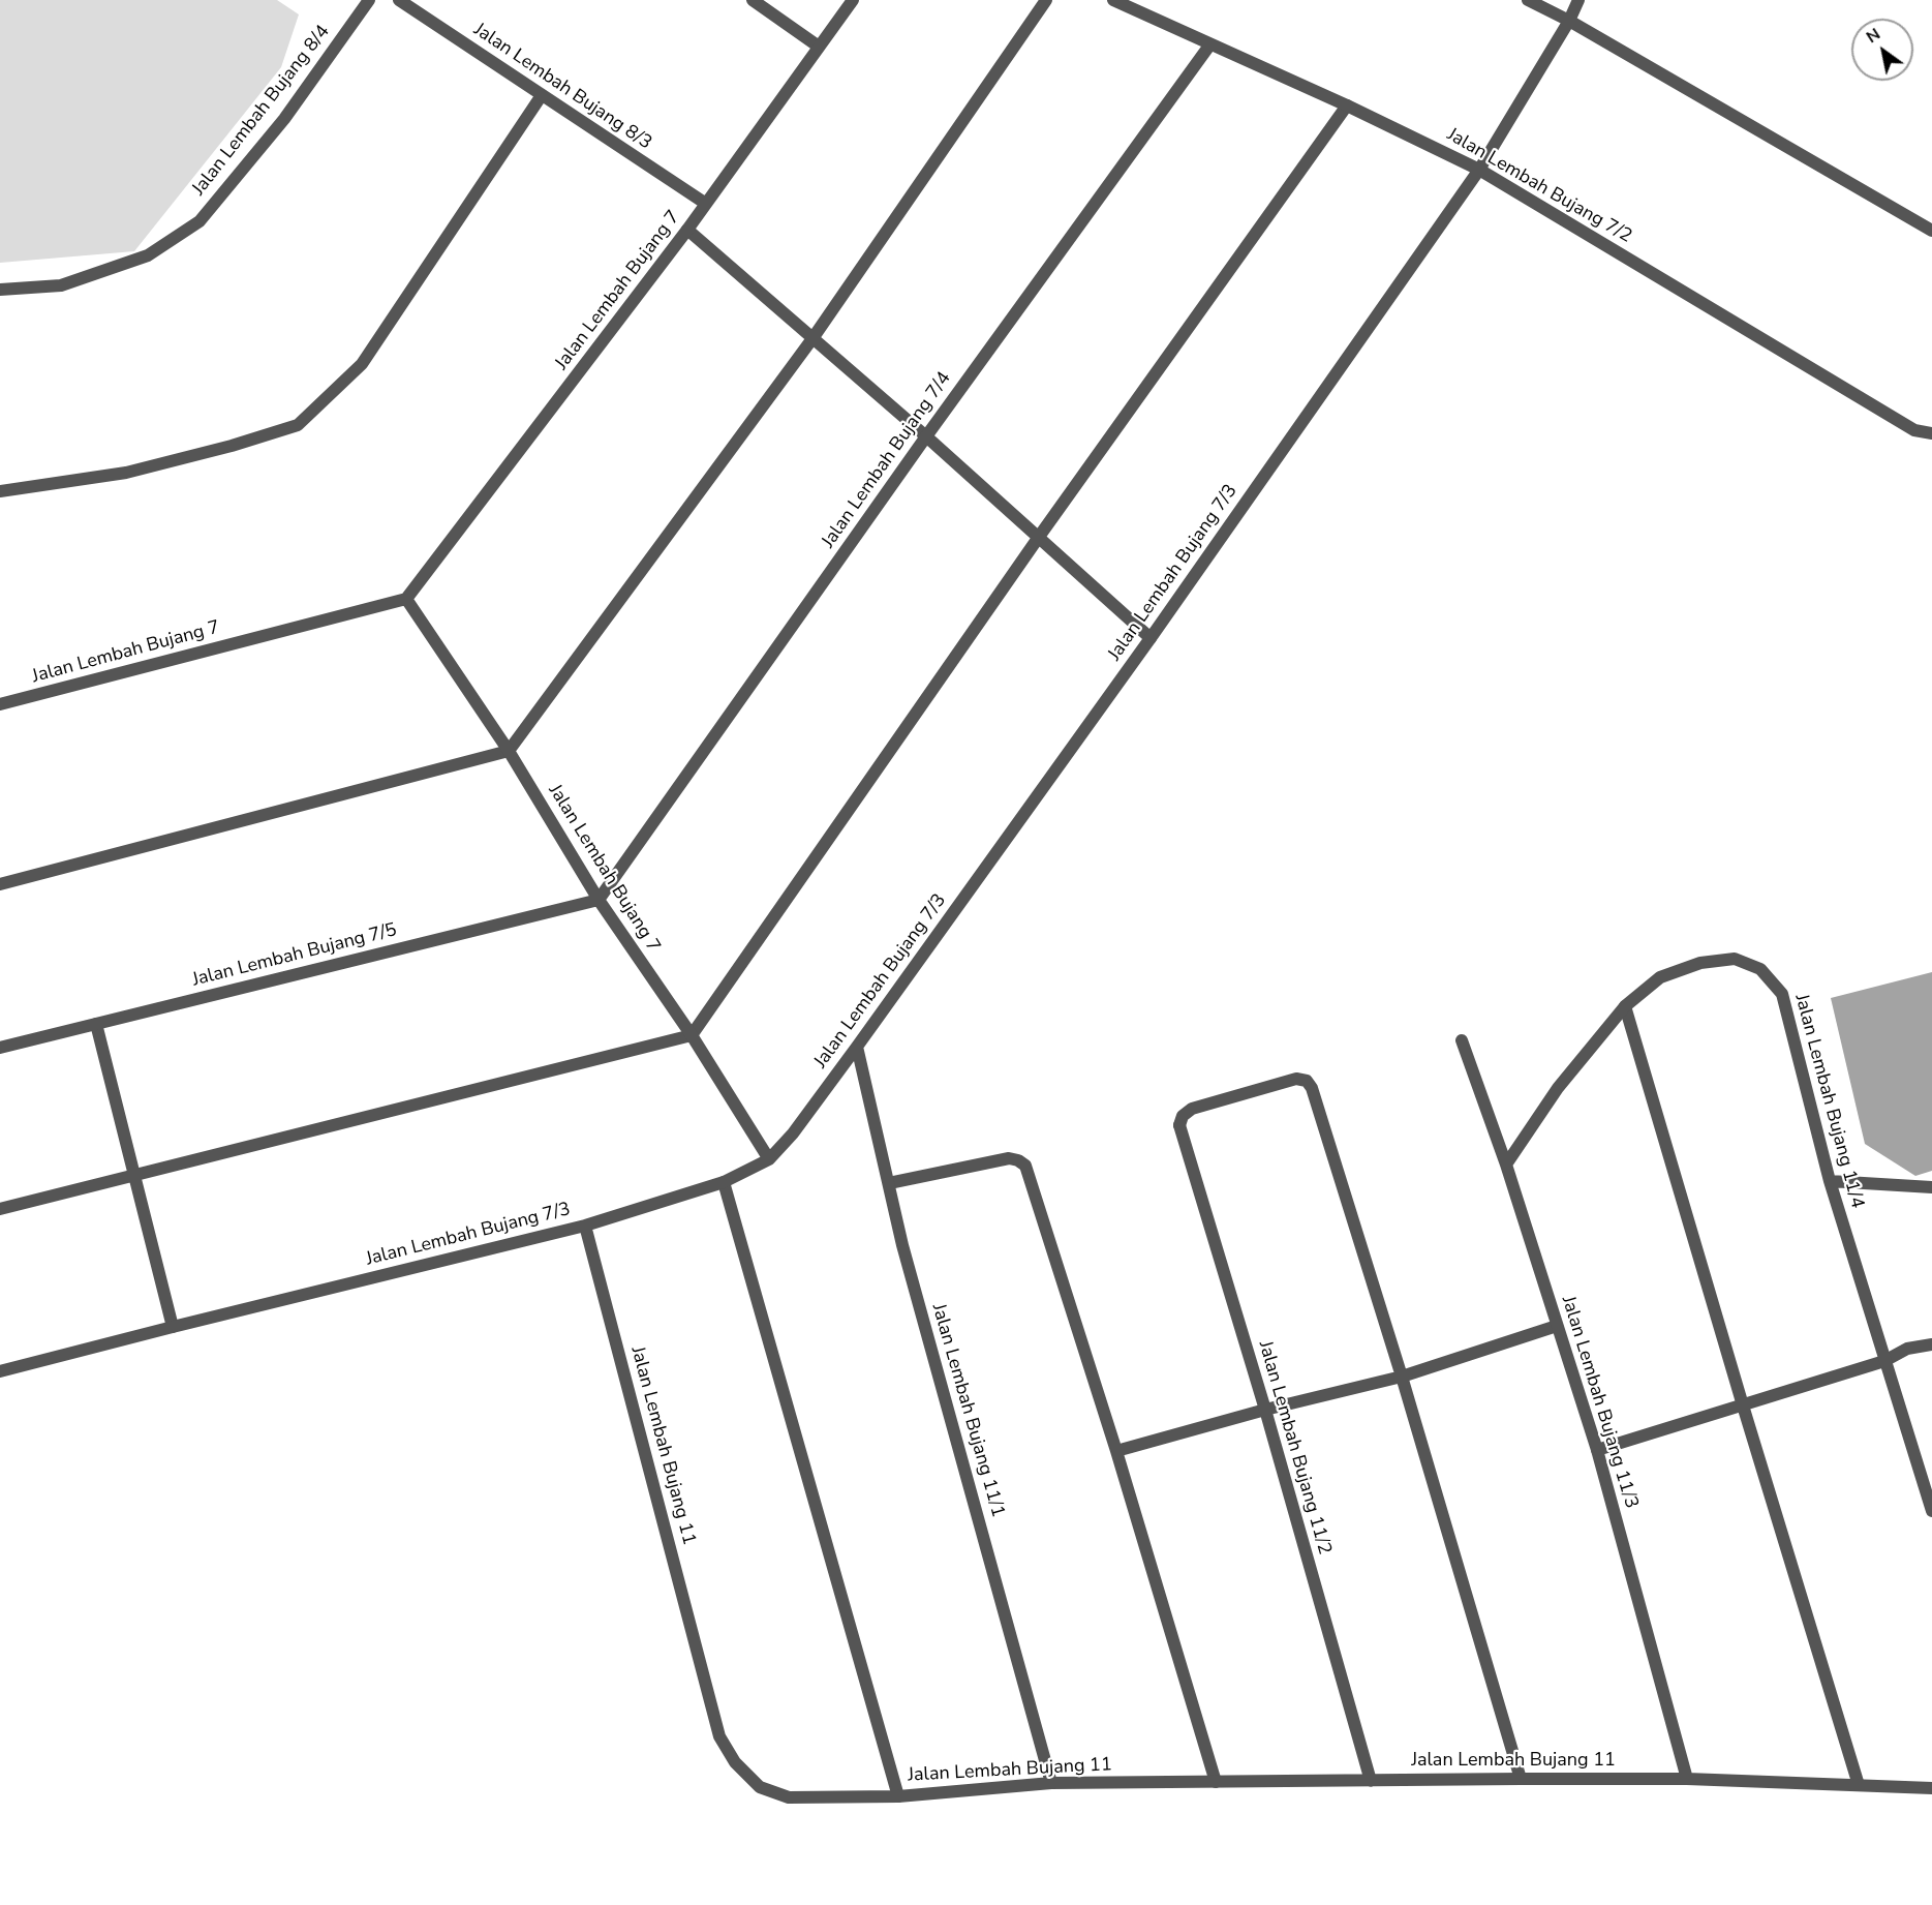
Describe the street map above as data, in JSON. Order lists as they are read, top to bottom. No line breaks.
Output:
{"streets":{"street":["Jalan Lembah Bujang 8/3","Jalan Lembah Bujang 8/4","Jalan Lembah Bujang 7/2","Jalan Lembah Bujang 7","Jalan Lembah Bujang 7/4","Jalan Lembah Bujang 7/3","Jalan Lembah Bujang 7/5","Jalan Lembah Bujang 11/4","Jalan Lembah Bujang 11/3","Jalan Lembah Bujang 11/1","Jalan Lembah Bujang 11","Jalan Lembah Bujang 11/2"]},"crossings":[["Jalan Lembah Bujang 8/3","Jalan Lembah Bujang 7"],["Jalan Lembah Bujang 7/2","Jalan Lembah Bujang 7/4"],["Jalan Lembah Bujang 7/2","Jalan Lembah Bujang 7/3"],["Jalan Lembah Bujang 7","Jalan Lembah Bujang 7/4"],["Jalan Lembah Bujang 7","Jalan Lembah Bujang 7/3"],["Jalan Lembah Bujang 7","Jalan Lembah Bujang 7/5"],["Jalan Lembah Bujang 7/4","Jalan Lembah Bujang 7/5"],["Jalan Lembah Bujang 7/3","Jalan Lembah Bujang 11/1"],["Jalan Lembah Bujang 7/3","Jalan Lembah Bujang 11"],["Jalan Lembah Bujang 11/4","Jalan Lembah Bujang 11/3"],["Jalan Lembah Bujang 11/3","Jalan Lembah Bujang 11"],["Jalan Lembah Bujang 11/1","Jalan Lembah Bujang 11"],["Jalan Lembah Bujang 11","Jalan Lembah Bujang 11/2"]],"north":"top left"}
